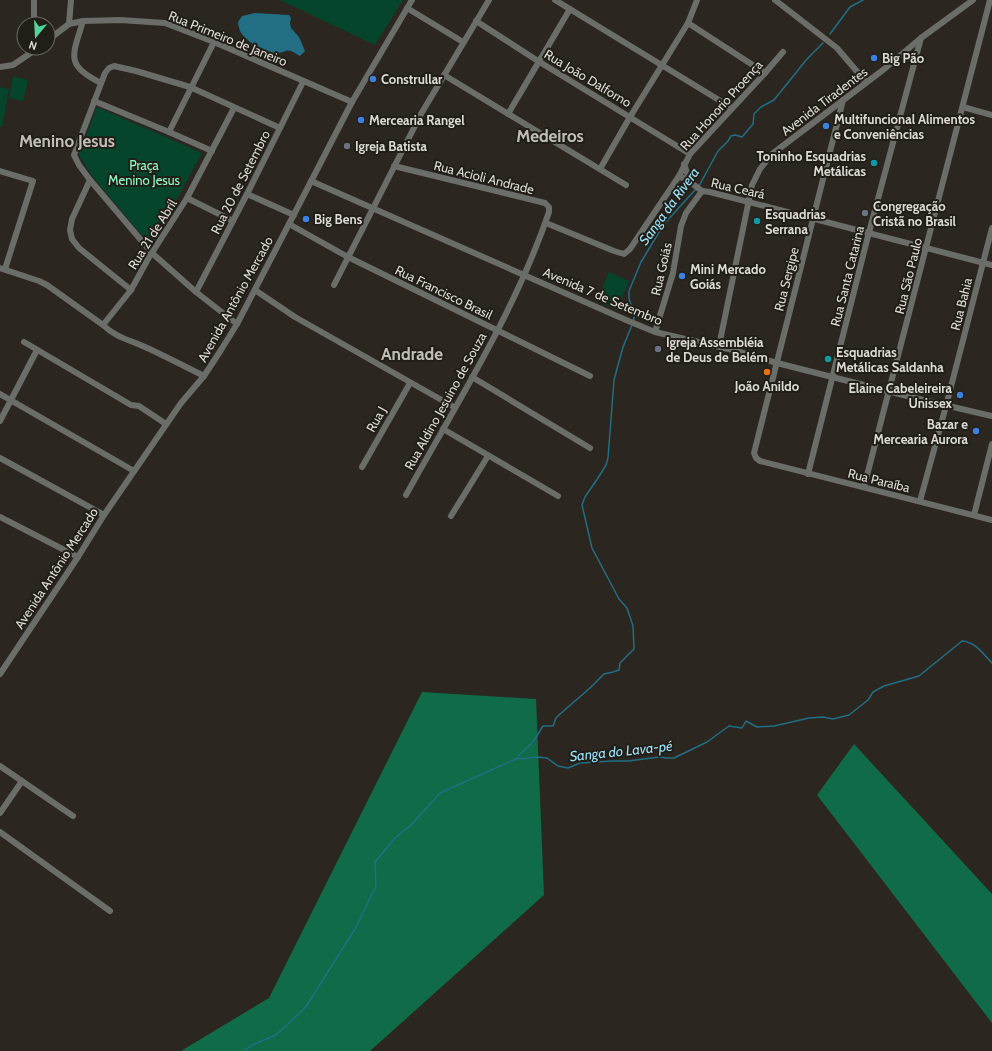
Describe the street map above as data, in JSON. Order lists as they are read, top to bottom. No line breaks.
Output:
{"streets":{"street":["Rua Primeiro de Janeiro","Rua João Dalforno","Avenida Tiradentes","Rua Honorio Proença","Rua Acioli Andrade","Rua 20 de Setembro","Rua Ceará","Rua 21 de Abril","Rua Goiás","Rua Santa Catarina","Rua São Paulo","Rua Sergipe","Rua Francisco Brasil","Avenida 7 de Setembro","Avenida Antônio Mercado","Rua Bahia","Rua Aldino Jesuino de Souza","Rua J","Rua Paraíba"]},"crossings":[["Rua Primeiro de Janeiro","Rua 20 de Setembro"],["Rua Primeiro de Janeiro","Avenida Antônio Mercado"],["Rua João Dalforno","Rua Honorio Proença"],["Avenida Tiradentes","Rua Ceará"],["Avenida Tiradentes","Rua Santa Catarina"],["Avenida Tiradentes","Rua Sergipe"],["Avenida Tiradentes","Avenida 7 de Setembro"],["Rua Honorio Proença","Rua Acioli Andrade"],["Rua Honorio Proença","Rua Ceará"],["Rua Honorio Proença","Rua Aldino Jesuino de Souza"],["Rua Acioli Andrade","Rua Aldino Jesuino de Souza"],["Rua Ceará","Rua Goiás"],["Rua Ceará","Rua Santa Catarina"],["Rua Ceará","Rua São Paulo"],["Rua Ceará","Rua Sergipe"],["Rua Ceará","Rua Bahia"],["Rua Goiás","Avenida 7 de Setembro"],["Rua Santa Catarina","Avenida 7 de Setembro"],["Rua Santa Catarina","Rua Paraíba"],["Rua São Paulo","Avenida 7 de Setembro"],["Rua São Paulo","Rua Paraíba"],["Rua Sergipe","Avenida 7 de Setembro"],["Rua Sergipe","Rua Paraíba"],["Rua Francisco Brasil","Avenida Antônio Mercado"],["Rua Francisco Brasil","Rua Aldino Jesuino de Souza"],["Avenida 7 de Setembro","Avenida Antônio Mercado"],["Avenida 7 de Setembro","Rua Bahia"],["Avenida 7 de Setembro","Rua Aldino Jesuino de Souza"],["Rua Bahia","Rua Paraíba"]],"districts":["Medeiros","Menino Jesus","Andrade"],"water":["Sanga da Rivera","Sanga do Lava-pé"],"parks":["Praça Menino Jesus"],"places":["Big Pão","Construllar","Mercearia Rangel","Multifuncional Alimentos e Conveniências","Igreja Batista","Toninho Esquadrias Metálicas","Congregação Cristã no Brasil","Big Bens","Esquadrias Serrana","Mini Mercado Goiás","Igreja Assembléia de Deus de Belém","Esquadrias Metálicas Saldanha","João Anildo","Elaine Cabeleireira Unissex","Bazar e Mercearia Aurora"],"north":"bottom"}
